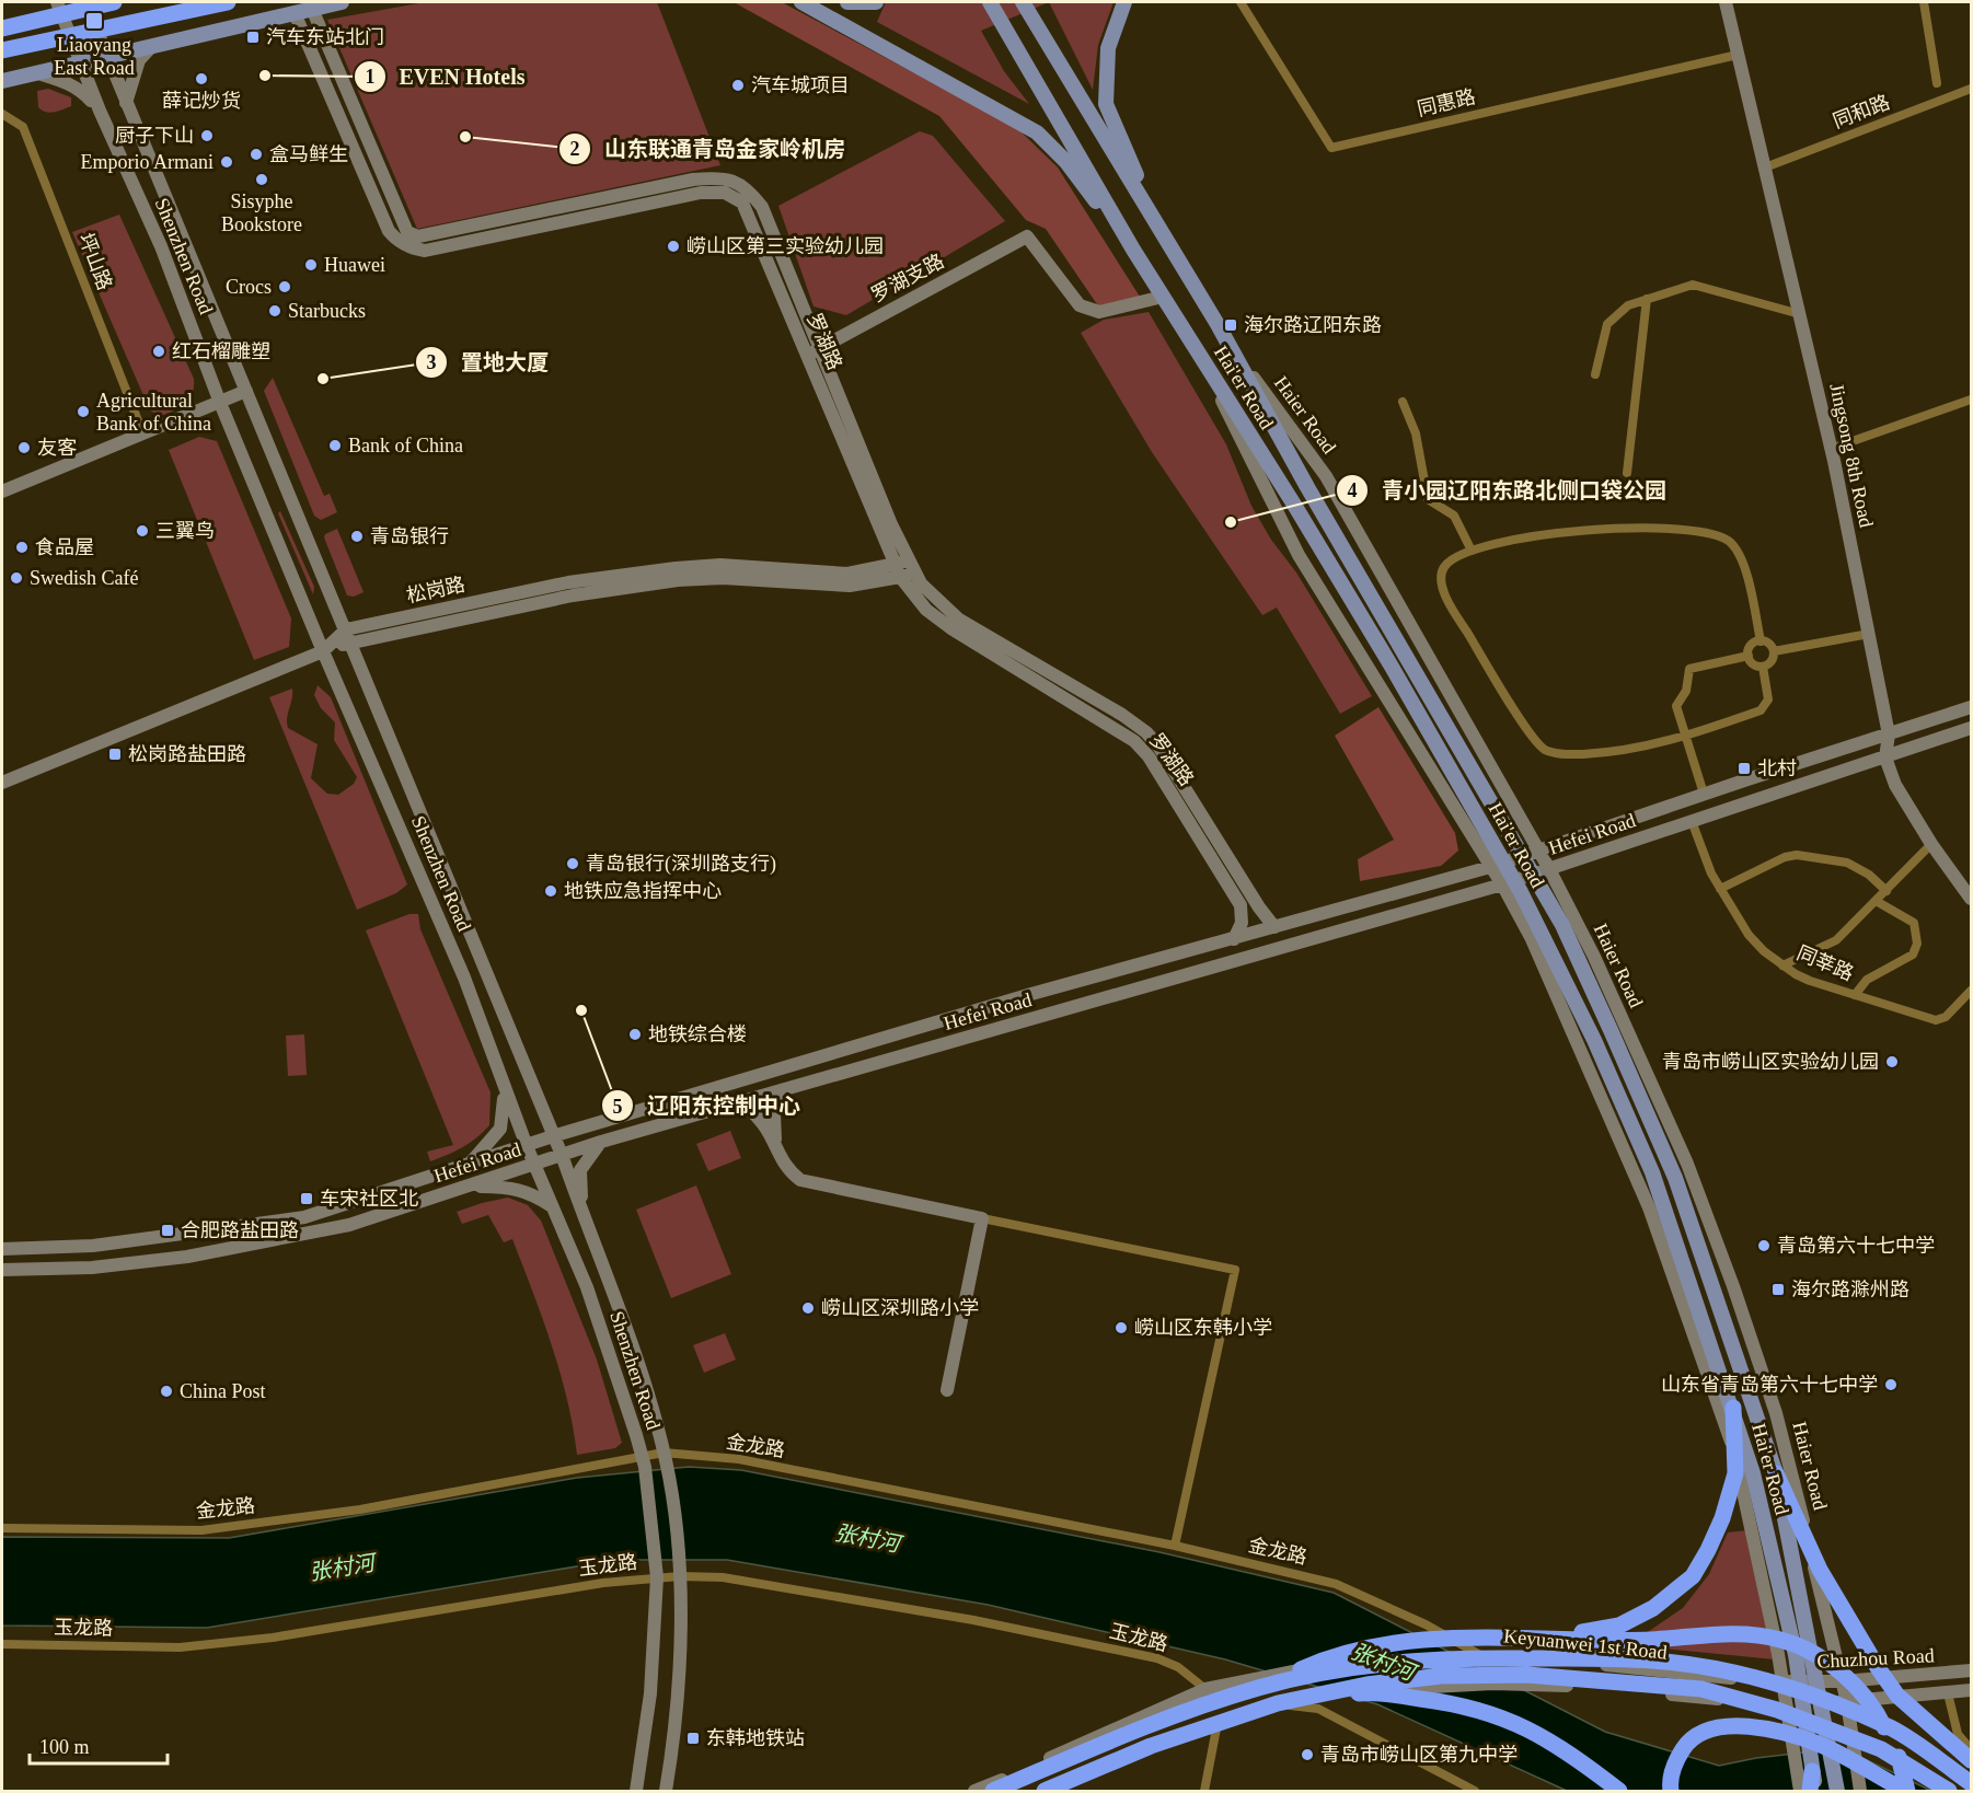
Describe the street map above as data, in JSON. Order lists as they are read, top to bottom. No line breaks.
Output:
{"streets":{"main road":["Shenzhen Road","罗湖支路","罗湖路","Hai'er Road","Haier Road","Jingsong 8th Road","松岗路","Hefei Road","Keyuanwei 1st Road","Chuzhou Road"],"street":["同惠路","同和路","坪山路","同莘路","金龙路","玉龙路"]},"crossings":[["同惠路","Jingsong 8th Road"],["同和路","Jingsong 8th Road"],["Shenzhen Road","松岗路"],["Shenzhen Road","Hefei Road"],["Shenzhen Road","金龙路"],["Shenzhen Road","玉龙路"],["罗湖支路","罗湖路"],["罗湖支路","Hai'er Road"],["罗湖路","松岗路"],["罗湖路","Hefei Road"],["Hai'er Road","Haier Road"],["Haier Road","Hefei Road"],["Haier Road","Chuzhou Road"],["Jingsong 8th Road","Hefei Road"],["Hefei Road","同莘路"],["金龙路","Keyuanwei 1st Road"],["玉龙路","Keyuanwei 1st Road"],["Keyuanwei 1st Road","Chuzhou Road"]],"water":["张村河"],"places":{"transit":["Liaoyang East Road","汽车东站北门","海尔路辽阳东路","松岗路盐田路","北村","车宋社区北","合肥路盐田路","海尔路滁州路","东韩地铁站"],"other":["EVEN Hotels","薛记炒货","汽车城项目","厨子下山","山东联通青岛金家岭机房","盒马鲜生","Emporio Armani","Sisyphe Bookstore","崂山区第三实验幼儿园","Huawei","Crocs","Starbucks","红石榴雕塑","置地大厦","Agricultural Bank of China","Bank of China","友客","青小园辽阳东路北侧口袋公园","三翼鸟","青岛银行","食品屋","Swedish Café","青岛银行(深圳路支行)","地铁应急指挥中心","辽阳东控制中心","地铁综合楼","青岛市崂山区实验幼儿园","青岛第六十七中学","崂山区深圳路小学","崂山区东韩小学","山东省青岛第六十七中学","China Post","青岛市崂山区第九中学"]},"scale_bar":"100 m"}
